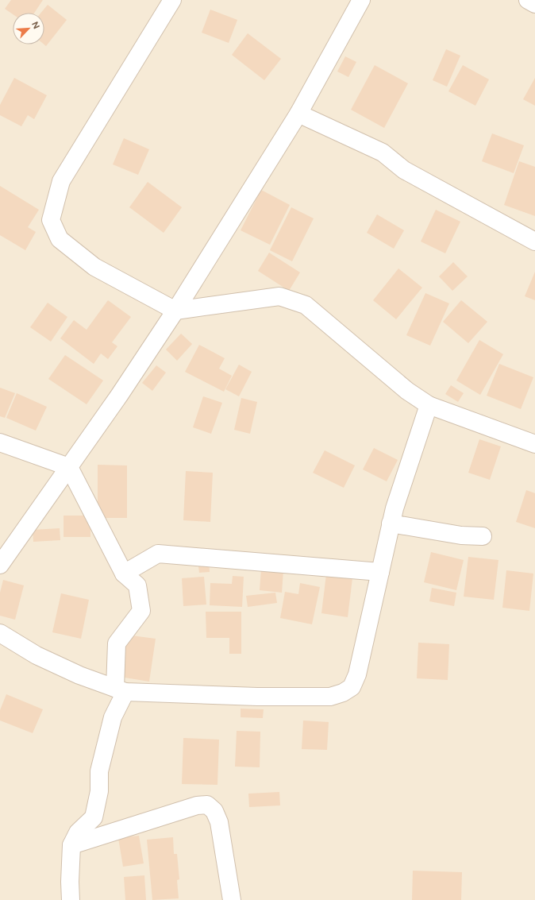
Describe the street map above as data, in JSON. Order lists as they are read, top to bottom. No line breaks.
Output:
{"north":"top right"}
